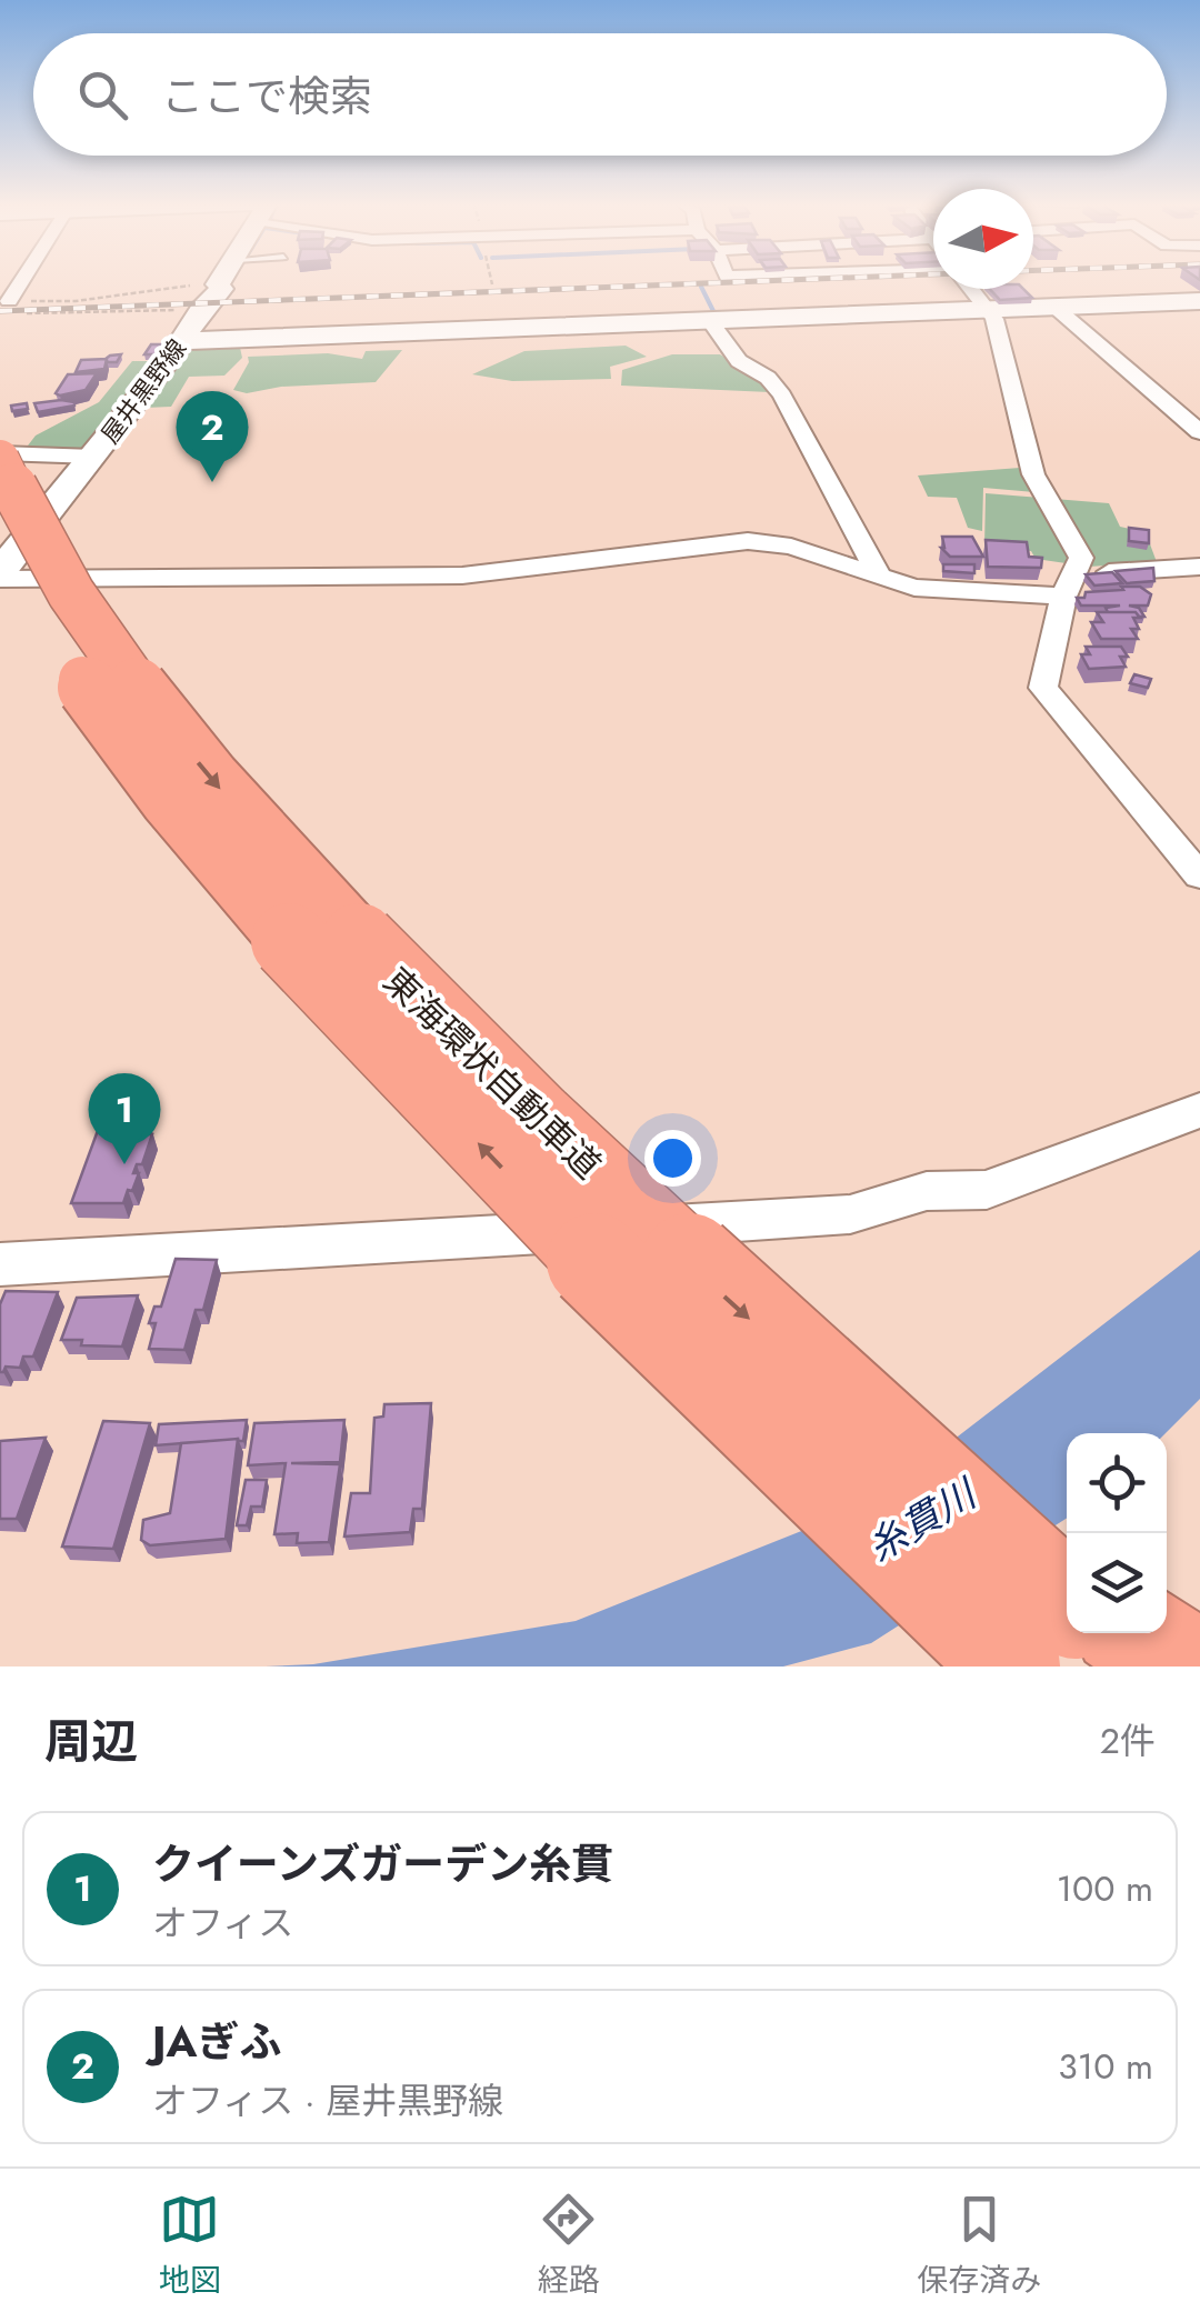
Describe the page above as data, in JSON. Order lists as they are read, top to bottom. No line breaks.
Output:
{"streets":{"highway":["東海環状自動車道"],"street":["屋井黒野線"]},"water":["糸貫川"],"north":"right","page":{"search":"ここで検索","pins":["2","1"],"heading":["周辺","2件"],"list":[{"mark":"1","name":"クイーンズガーデン糸貫","note":"オフィス","value":"100 m"},{"mark":"2","name":"JAぎふ","note":"オフィス · 屋井黒野線","value":"310 m"}],"nav":["地図","経路","保存済み"]}}
